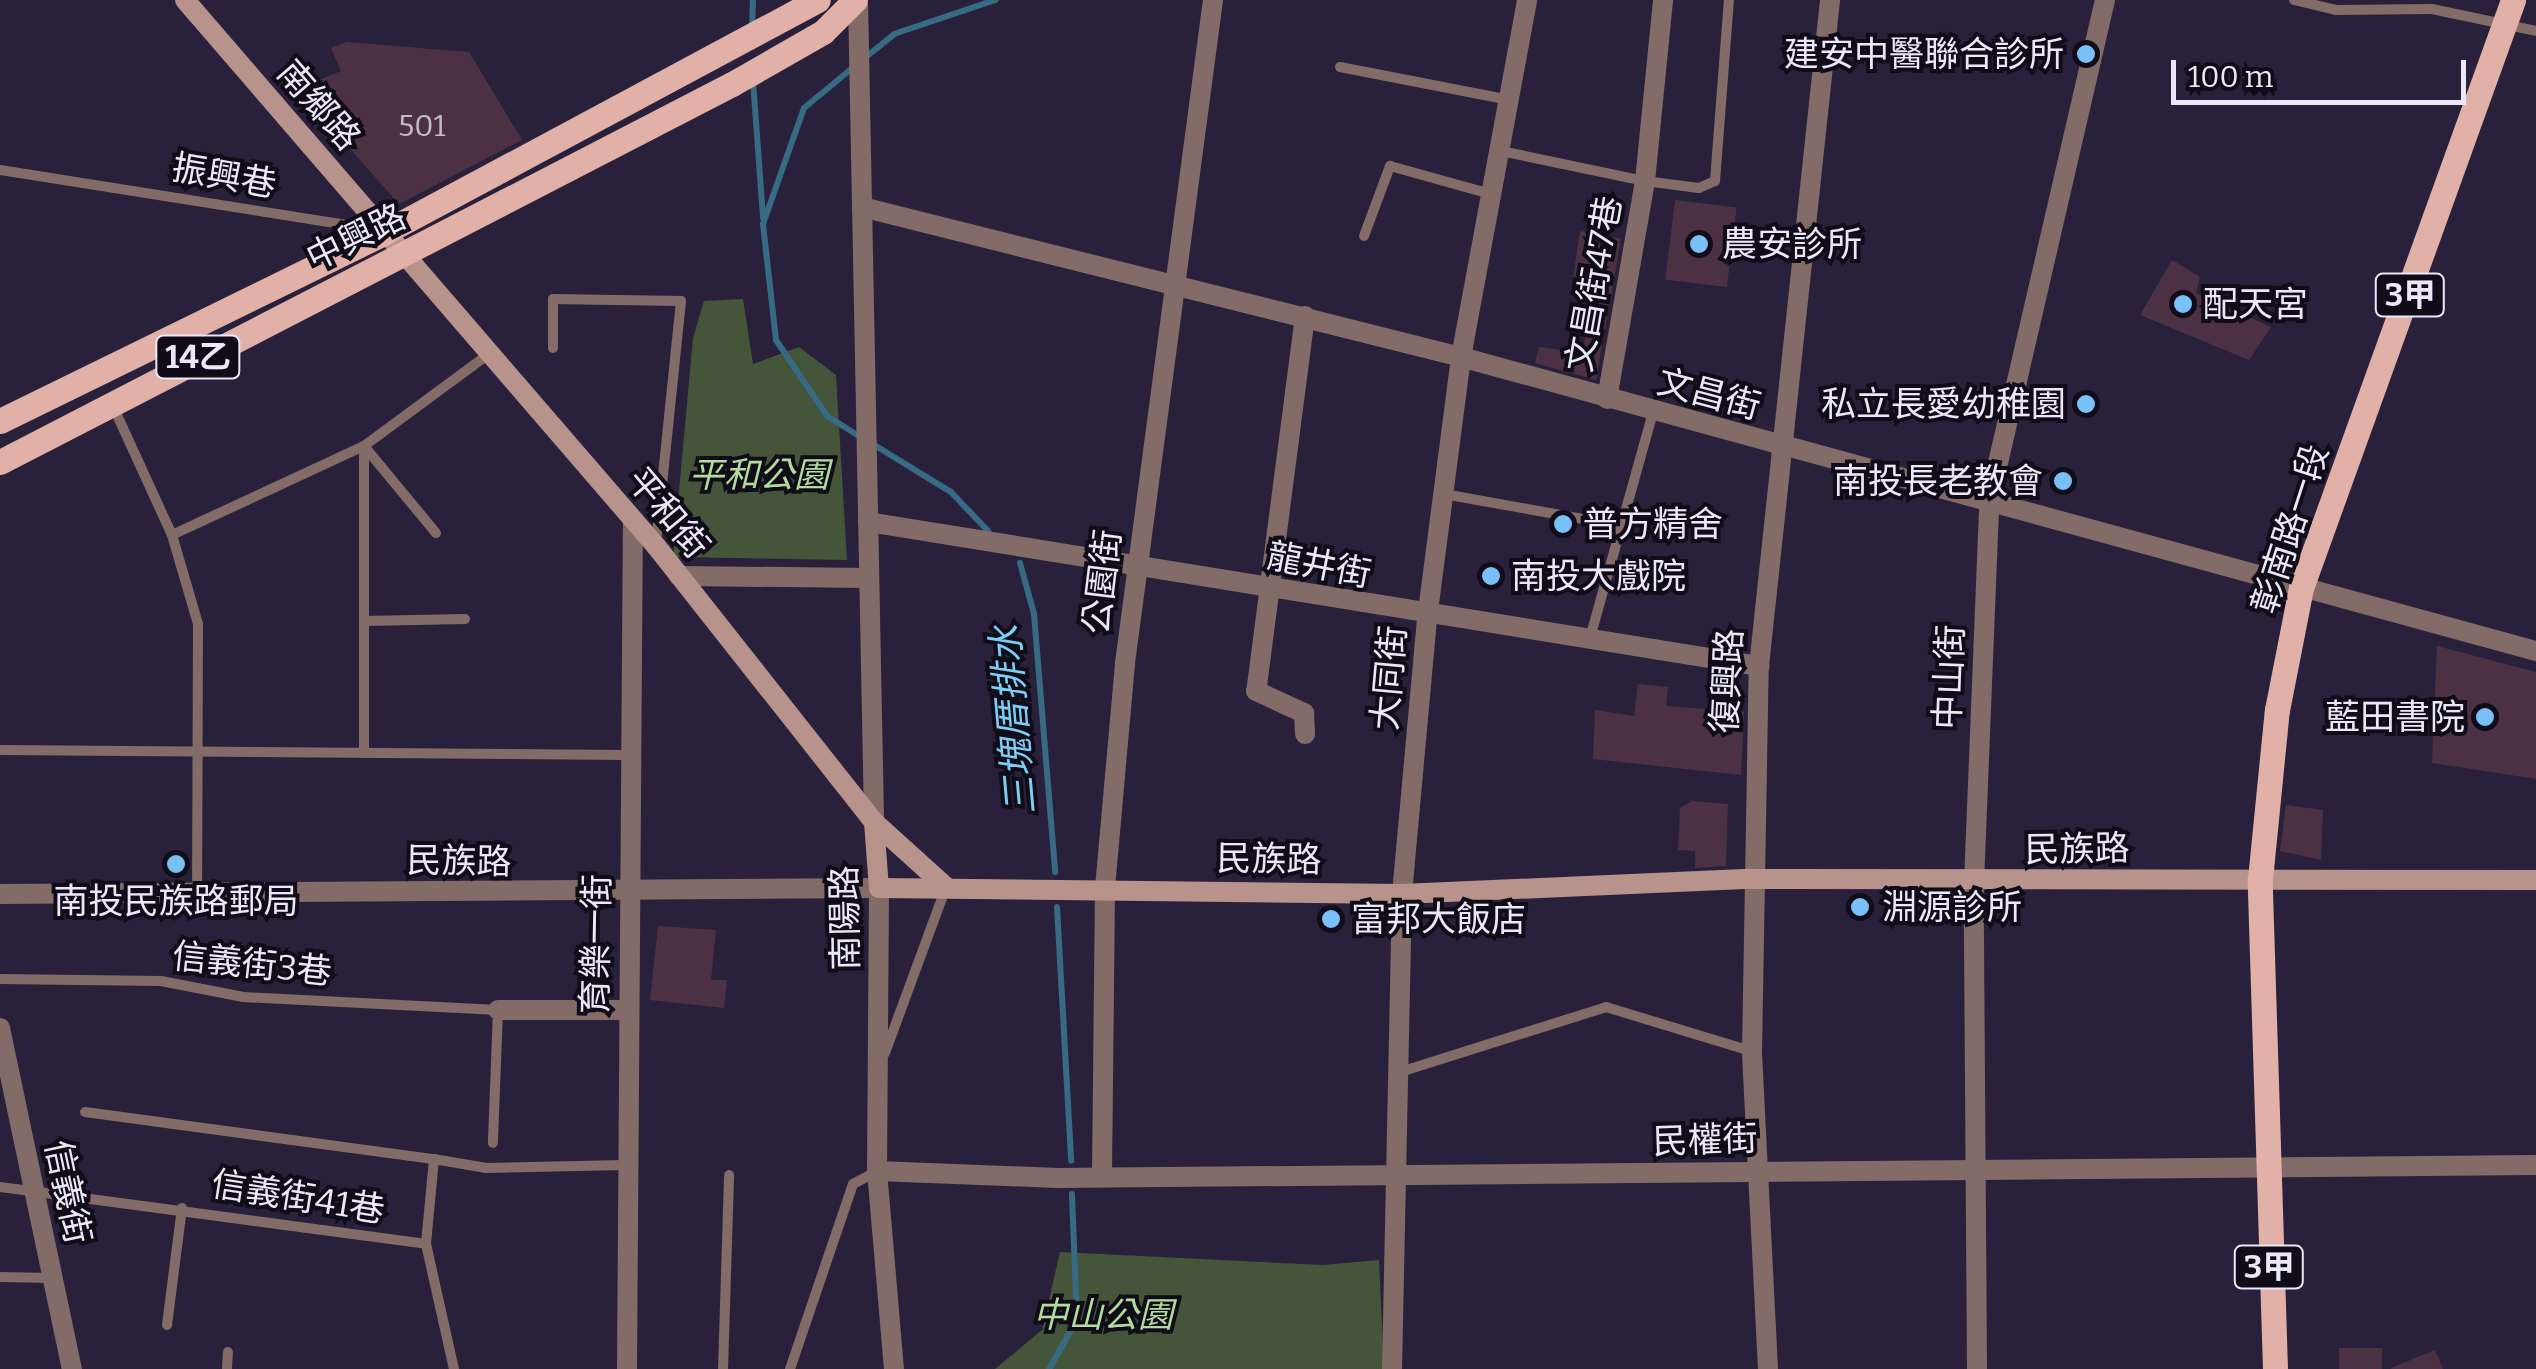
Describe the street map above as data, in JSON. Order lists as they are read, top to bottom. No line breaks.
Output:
{"streets":{"main road":["南鄉路","中興路","3甲","14乙","平和街","彰南路一段","民族路","南陽路"],"street":["文昌街47巷","文昌街","龍井街","公園街","中山街","大同街","復興路","育樂一街","民權街","信義街"],"lane":["振興巷","信義街3巷","信義街41巷"]},"crossings":[["南鄉路","振興巷"],["南鄉路","中興路"],["南鄉路","平和街"],["振興巷","中興路"],["中興路","平和街"],["文昌街47巷","文昌街"],["3甲","彰南路一段"],["3甲","民權街"],["文昌街","彰南路一段"],["文昌街","公園街"],["文昌街","中山街"],["文昌街","大同街"],["文昌街","復興路"],["文昌街","南陽路"],["平和街","民族路"],["平和街","南陽路"],["平和街","育樂一街"],["彰南路一段","民族路"],["彰南路一段","民權街"],["龍井街","公園街"],["龍井街","大同街"],["龍井街","復興路"],["龍井街","南陽路"],["公園街","民族路"],["公園街","民權街"],["中山街","民族路"],["中山街","民權街"],["大同街","民族路"],["大同街","民權街"],["復興路","民族路"],["復興路","民權街"],["民族路","南陽路"],["民族路","育樂一街"],["南陽路","民權街"],["信義街","信義街41巷"]],"water":["三塊厝排水"],"parks":["平和公園","中山公園"],"places":["建安中醫聯合診所","農安診所","配天宮","私立長愛幼稚園","南投長老教會","普方精舍","南投大戲院","藍田書院","南投民族路郵局","淵源診所","富邦大飯店"],"house_numbers":["501"],"scale_bar":"100 m"}
